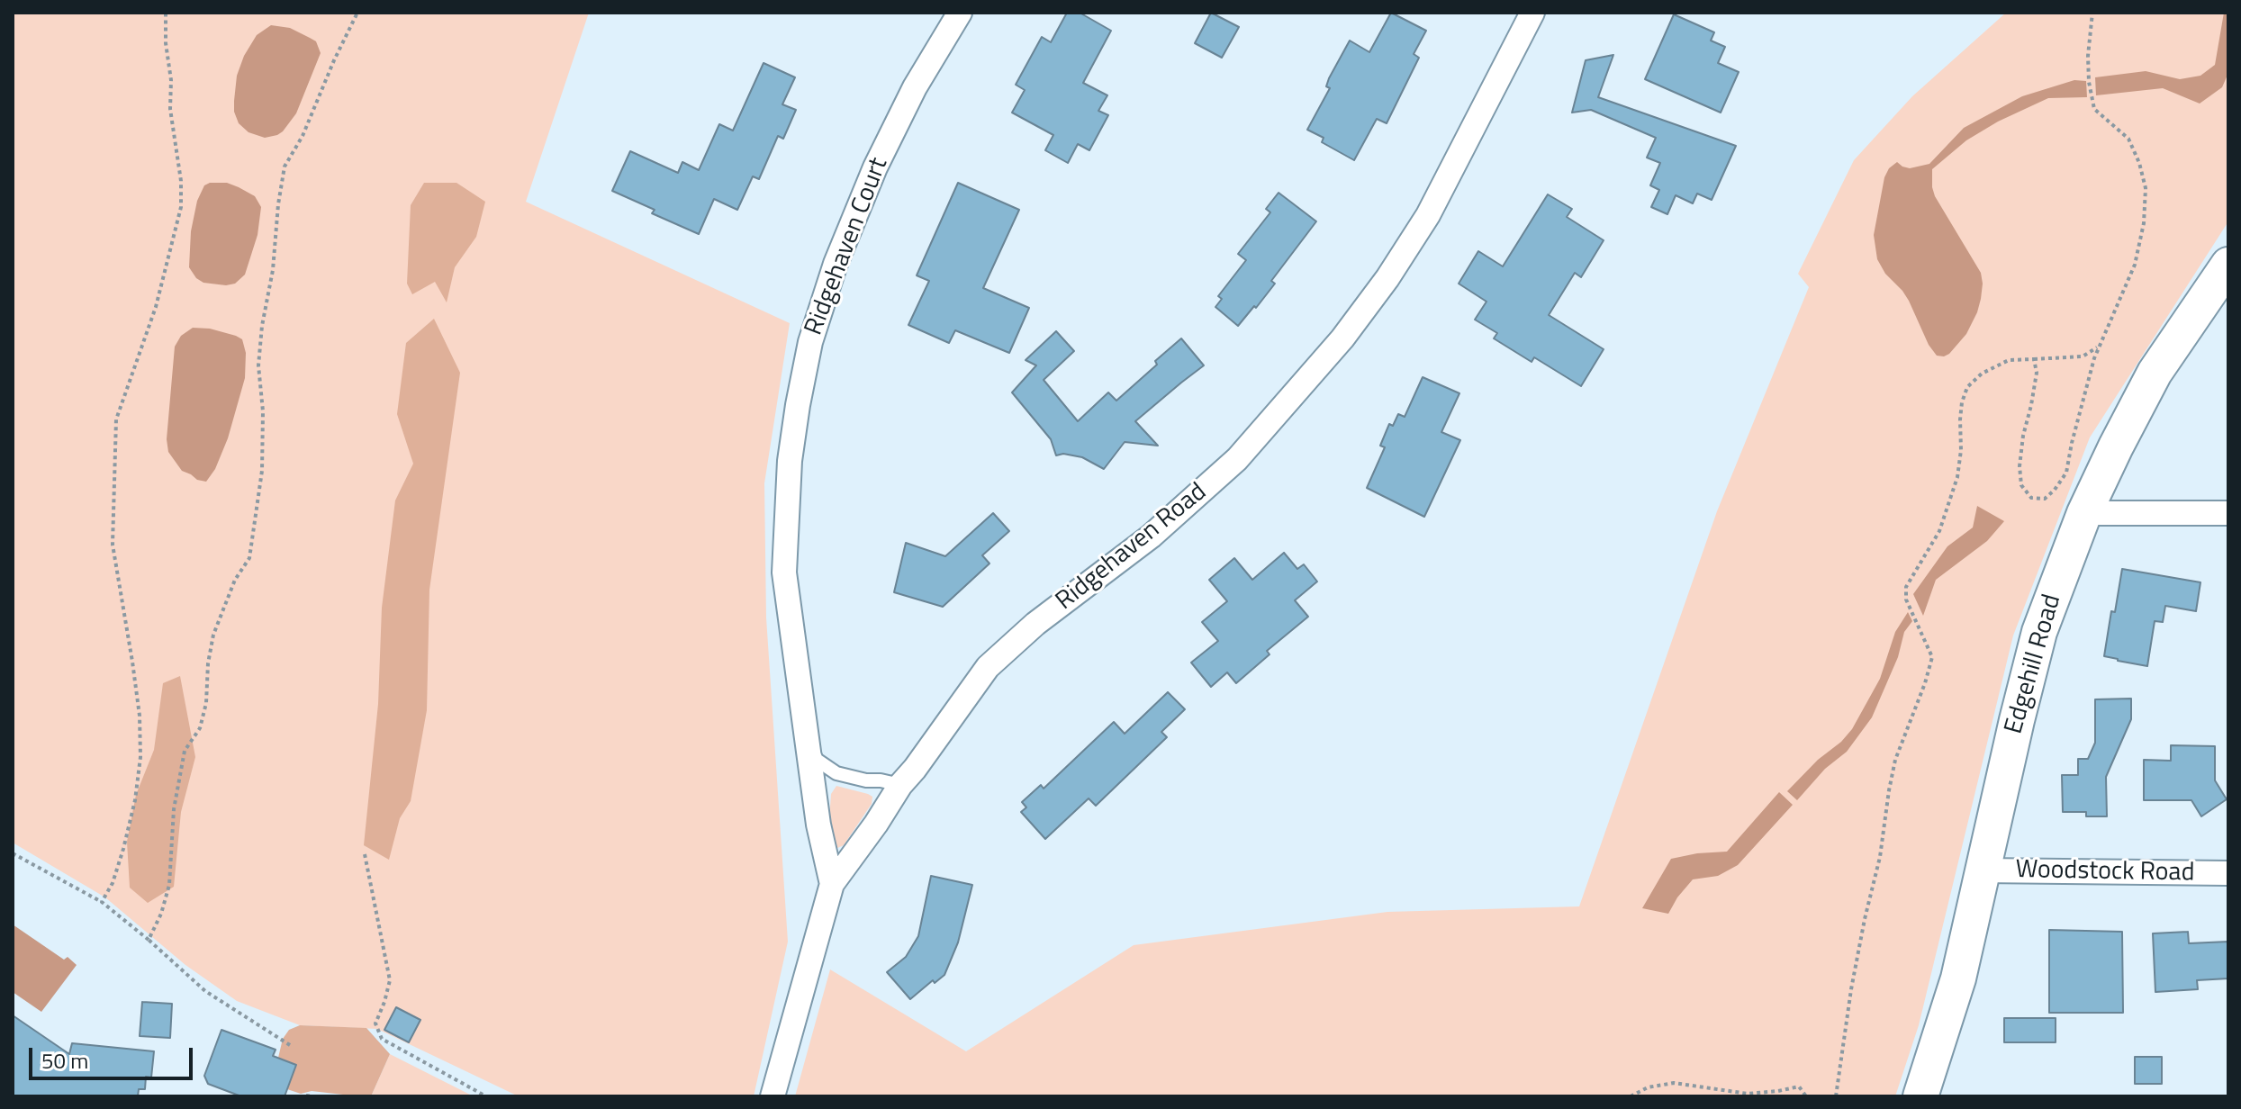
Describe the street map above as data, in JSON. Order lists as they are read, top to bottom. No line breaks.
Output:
{"streets":{"street":["Ridgehaven Court","Ridgehaven Road","Edgehill Road","Woodstock Road"]},"crossings":[["Ridgehaven Court","Ridgehaven Road"],["Edgehill Road","Woodstock Road"]],"scale_bar":"50 m"}
